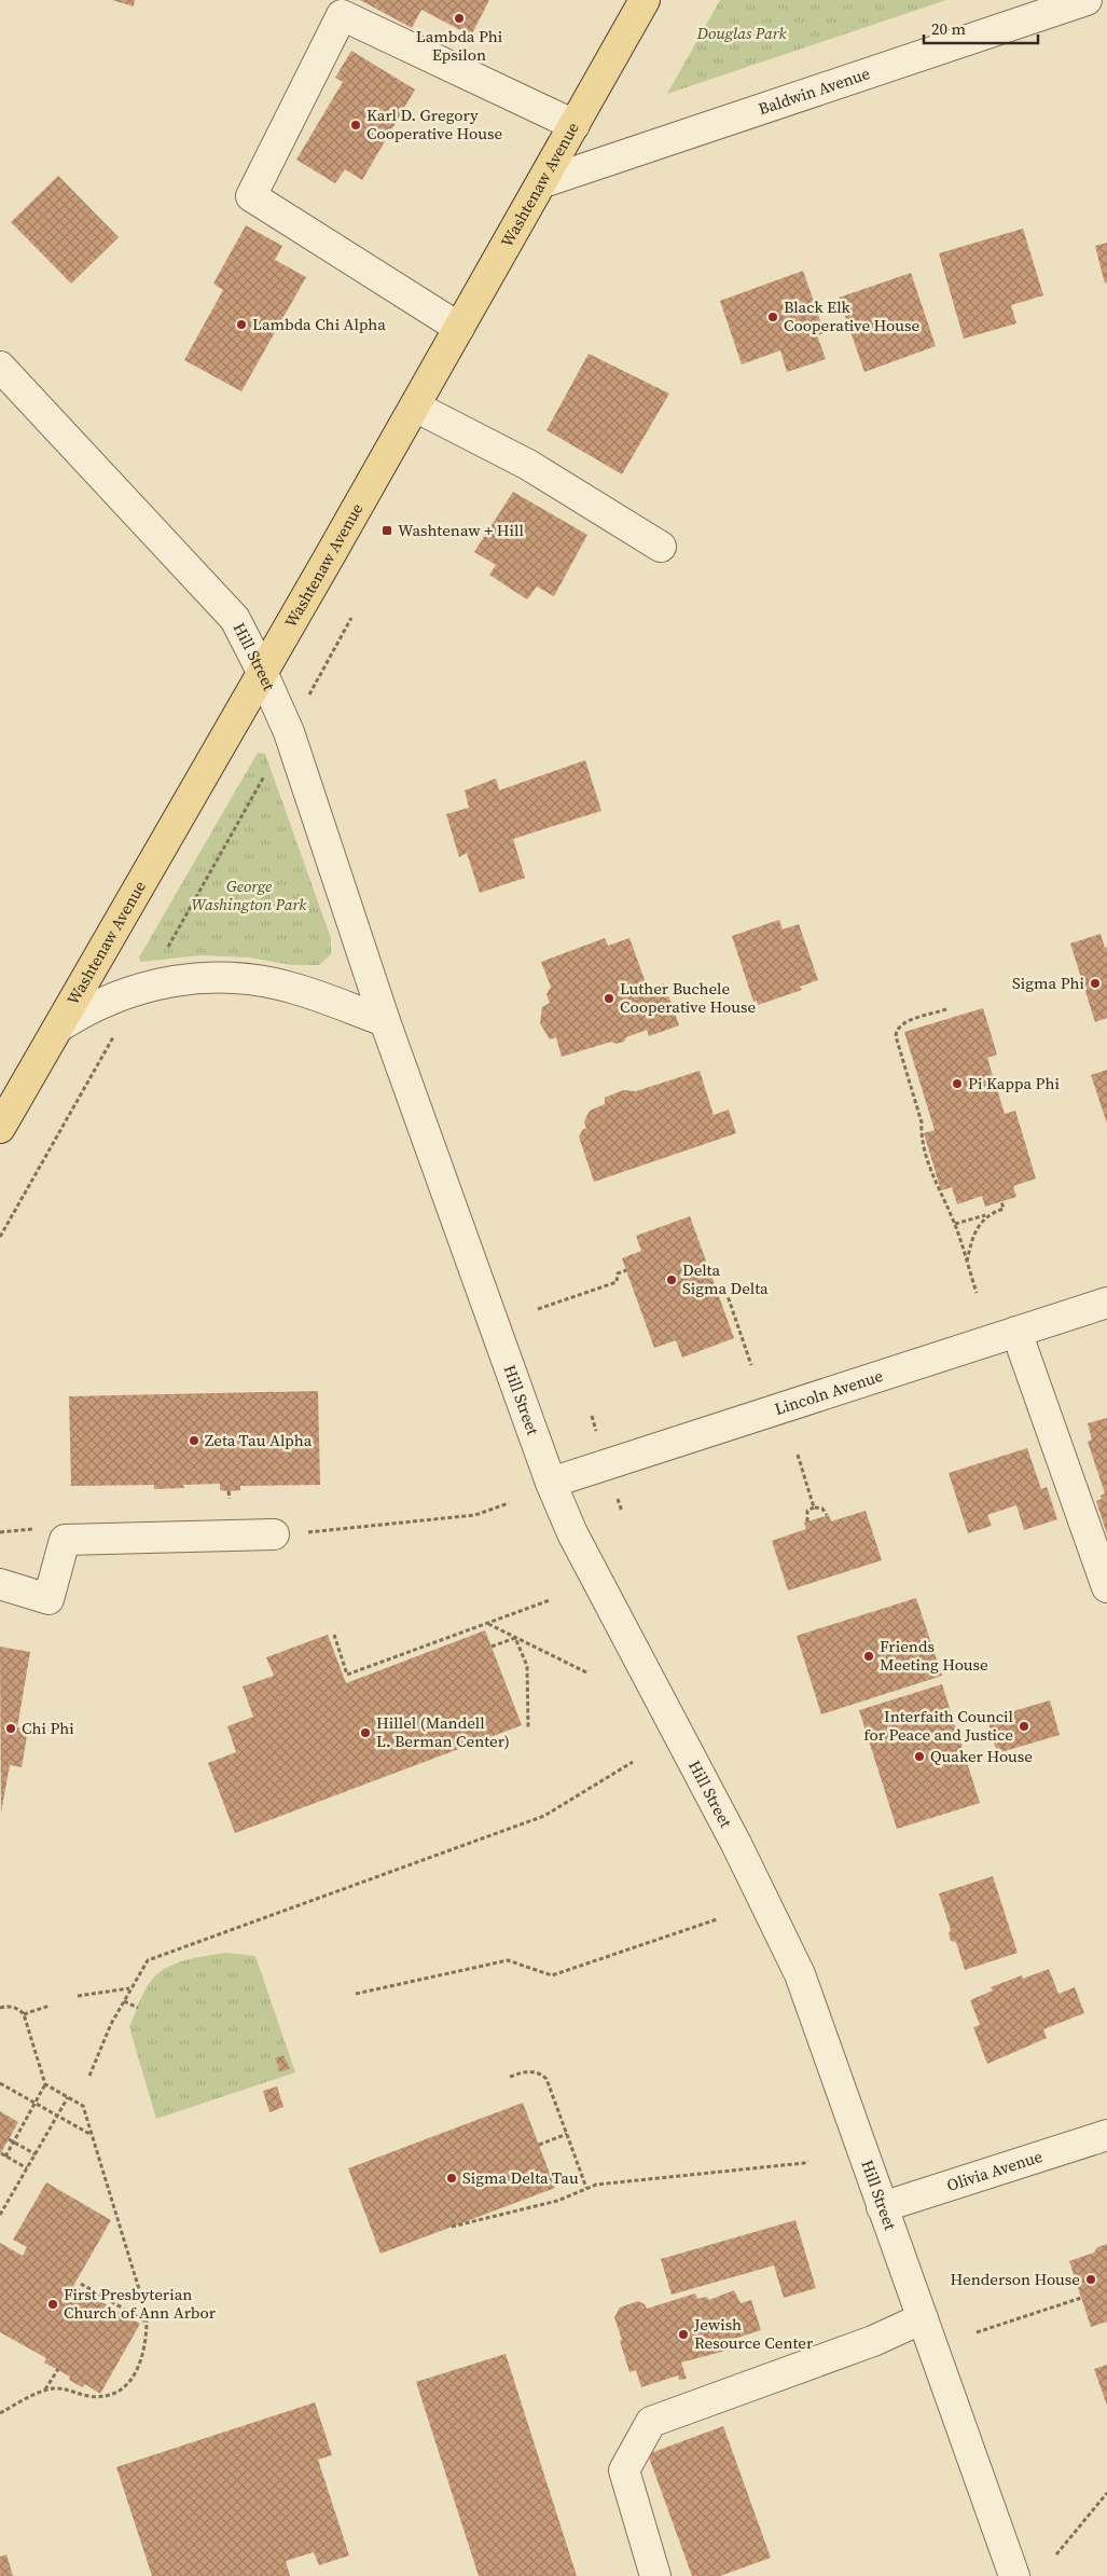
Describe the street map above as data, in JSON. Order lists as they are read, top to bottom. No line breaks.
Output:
{"streets":{"main road":["Washtenaw Avenue"],"street":["Baldwin Avenue","Hill Street","Lincoln Avenue","Olivia Avenue"]},"crossings":[["Baldwin Avenue","Washtenaw Avenue"],["Washtenaw Avenue","Hill Street"],["Hill Street","Lincoln Avenue"],["Hill Street","Olivia Avenue"]],"parks":["Douglas Park","George Washington Park"],"places":{"other":["Lambda Phi Epsilon","Karl D. Gregory Cooperative House","Black Elk Cooperative House","Lambda Chi Alpha","Sigma Phi","Luther Buchele Cooperative House","Pi Kappa Phi","Delta Sigma Delta","Zeta Tau Alpha","Friends Meeting House","Interfaith Council for Peace and Justice","Chi Phi","Hillel (Mandell L. Berman Center)","Quaker House","Sigma Delta Tau","Henderson House","First Presbyterian Church of Ann Arbor","Jewish Resource Center"],"transit":["Washtenaw + Hill"]},"scale_bar":"20 m"}
